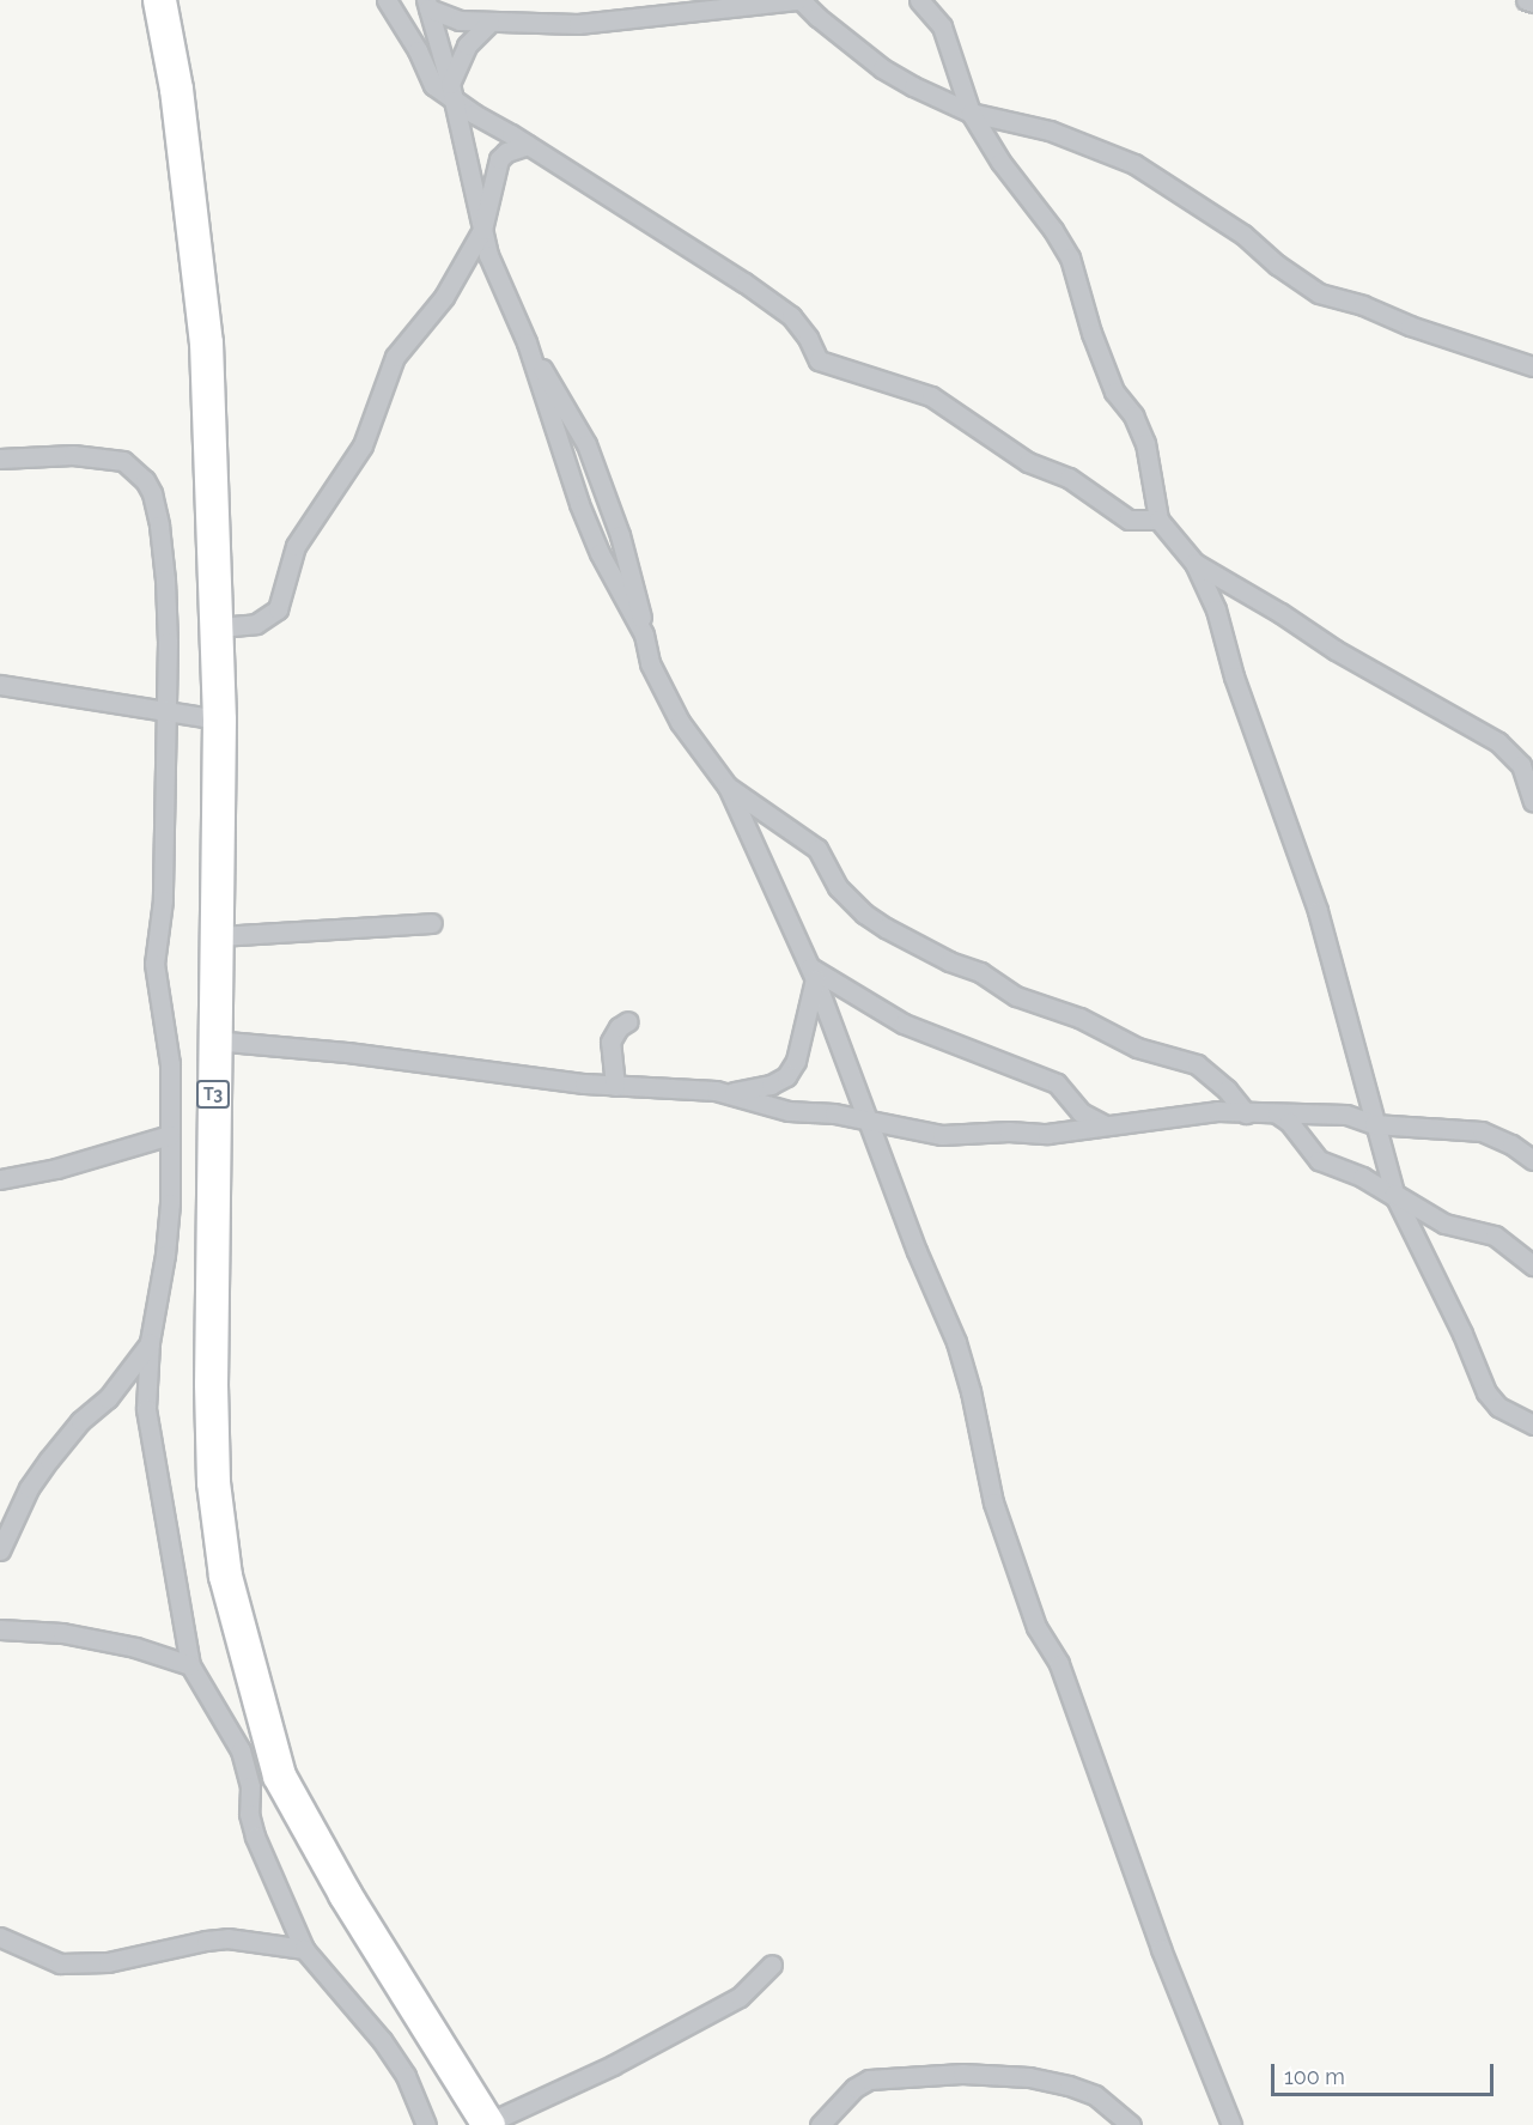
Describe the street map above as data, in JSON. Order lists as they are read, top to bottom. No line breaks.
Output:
{"streets":{"highway":["T3"]},"scale_bar":"100 m"}
